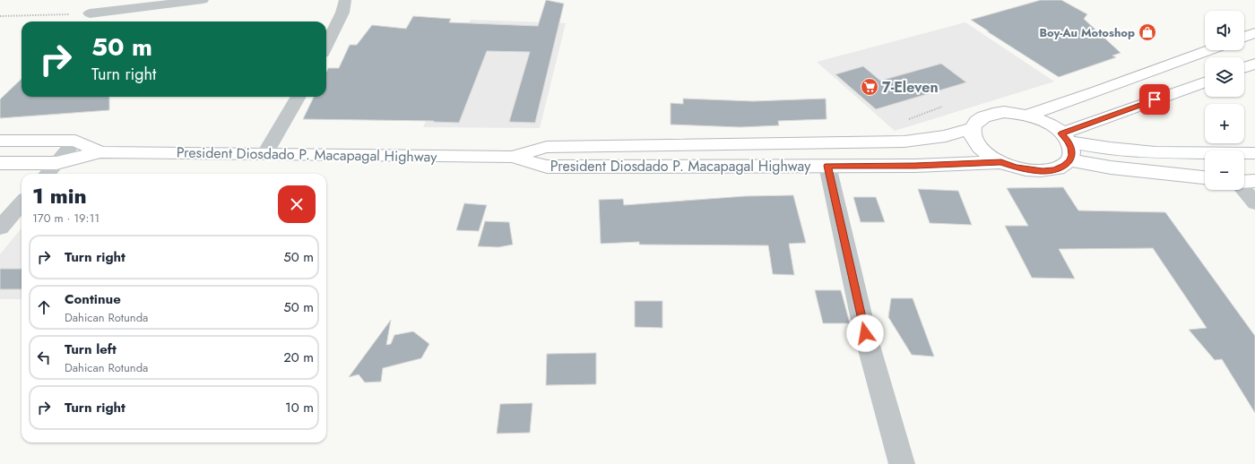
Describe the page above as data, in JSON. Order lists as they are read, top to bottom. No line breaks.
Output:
{"streets":{"main road":["President Diosdado P. Macapagal Highway"]},"places":{"shop":["Boy-Au Motoshop"],"supermarket":["7-Eleven"]},"page":{"map_buttons":["+","−"],"turn":["50 m","Turn right"],"heading":["1 min","170 m · 19:11"],"list":[{"name":"Turn right","value":"50 m"},{"name":"Continue","note":"Dahican Rotunda","value":"50 m"},{"name":"Turn left","note":"Dahican Rotunda","value":"20 m"},{"name":"Turn right","value":"10 m"}]}}
